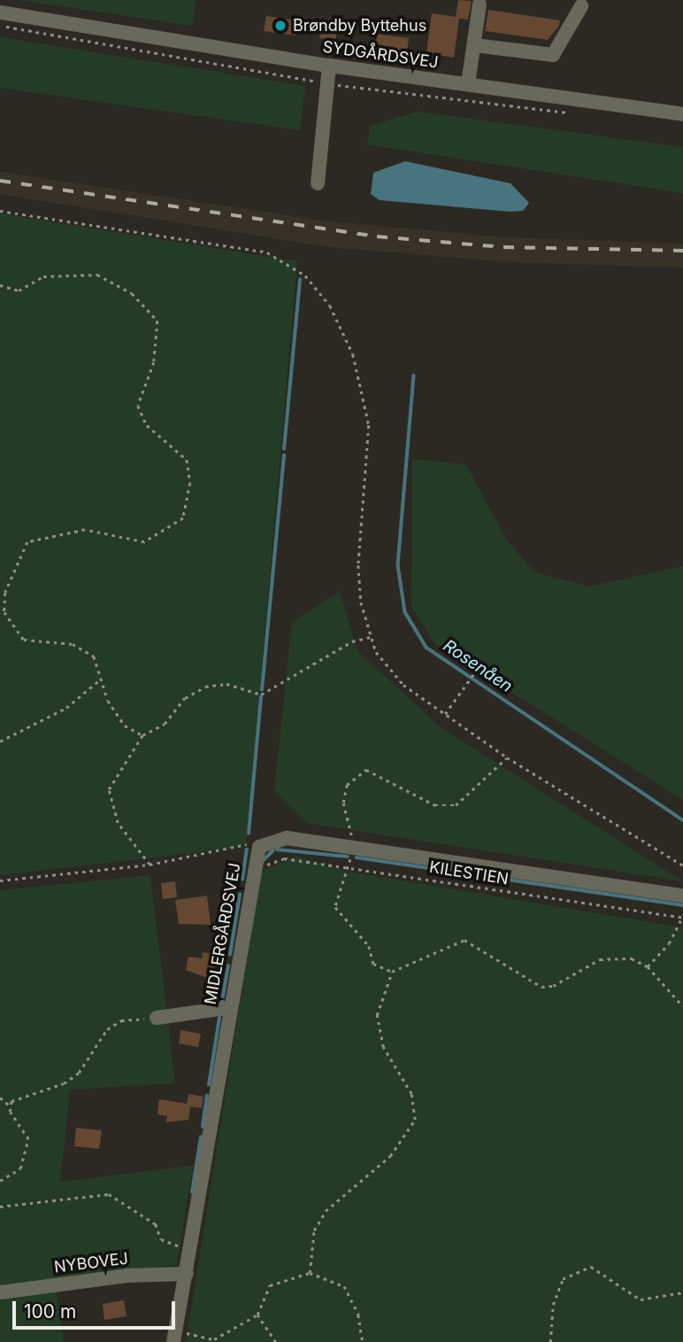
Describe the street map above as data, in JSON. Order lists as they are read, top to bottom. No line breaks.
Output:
{"streets":{"street":["SYDGÅRDSVEJ","MIDLERGÅRDSVEJ","NYBOVEJ"],"path":["KILESTIEN"]},"crossings":[["KILESTIEN","MIDLERGÅRDSVEJ"],["MIDLERGÅRDSVEJ","NYBOVEJ"]],"water":["Rosenåen"],"places":["Brøndby Byttehus"],"scale_bar":"100 m"}
